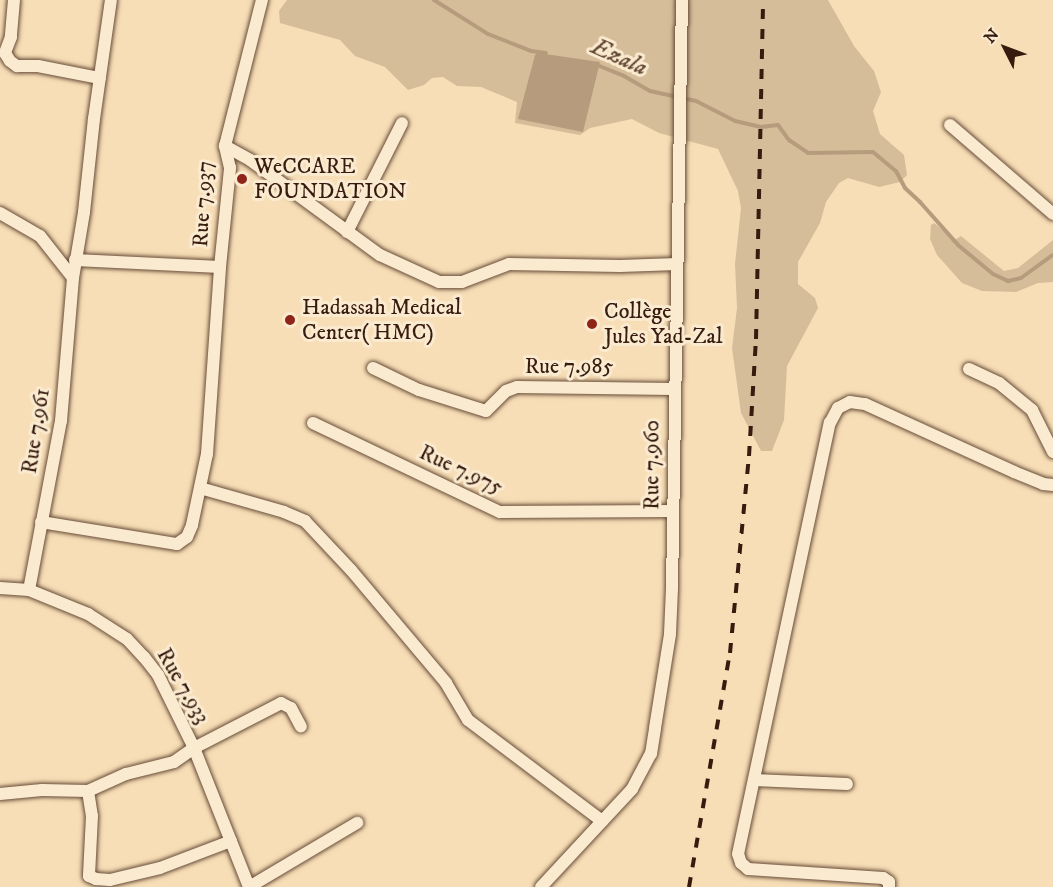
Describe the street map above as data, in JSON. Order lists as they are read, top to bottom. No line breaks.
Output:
{"streets":{"street":["Rue 7.937","Rue 7.985","Rue 7.961","Rue 7.960","Rue 7.975","Rue 7.933"]},"crossings":[["Rue 7.937","Rue 7.961"],["Rue 7.937","Rue 7.960"],["Rue 7.985","Rue 7.960"],["Rue 7.961","Rue 7.933"],["Rue 7.960","Rue 7.975"]],"water":["Ezala"],"places":["WeCCARE FOUNDATION","Hadassah Medical Center( HMC)","Collège Jules Yad-Zal"],"north":"top left"}
